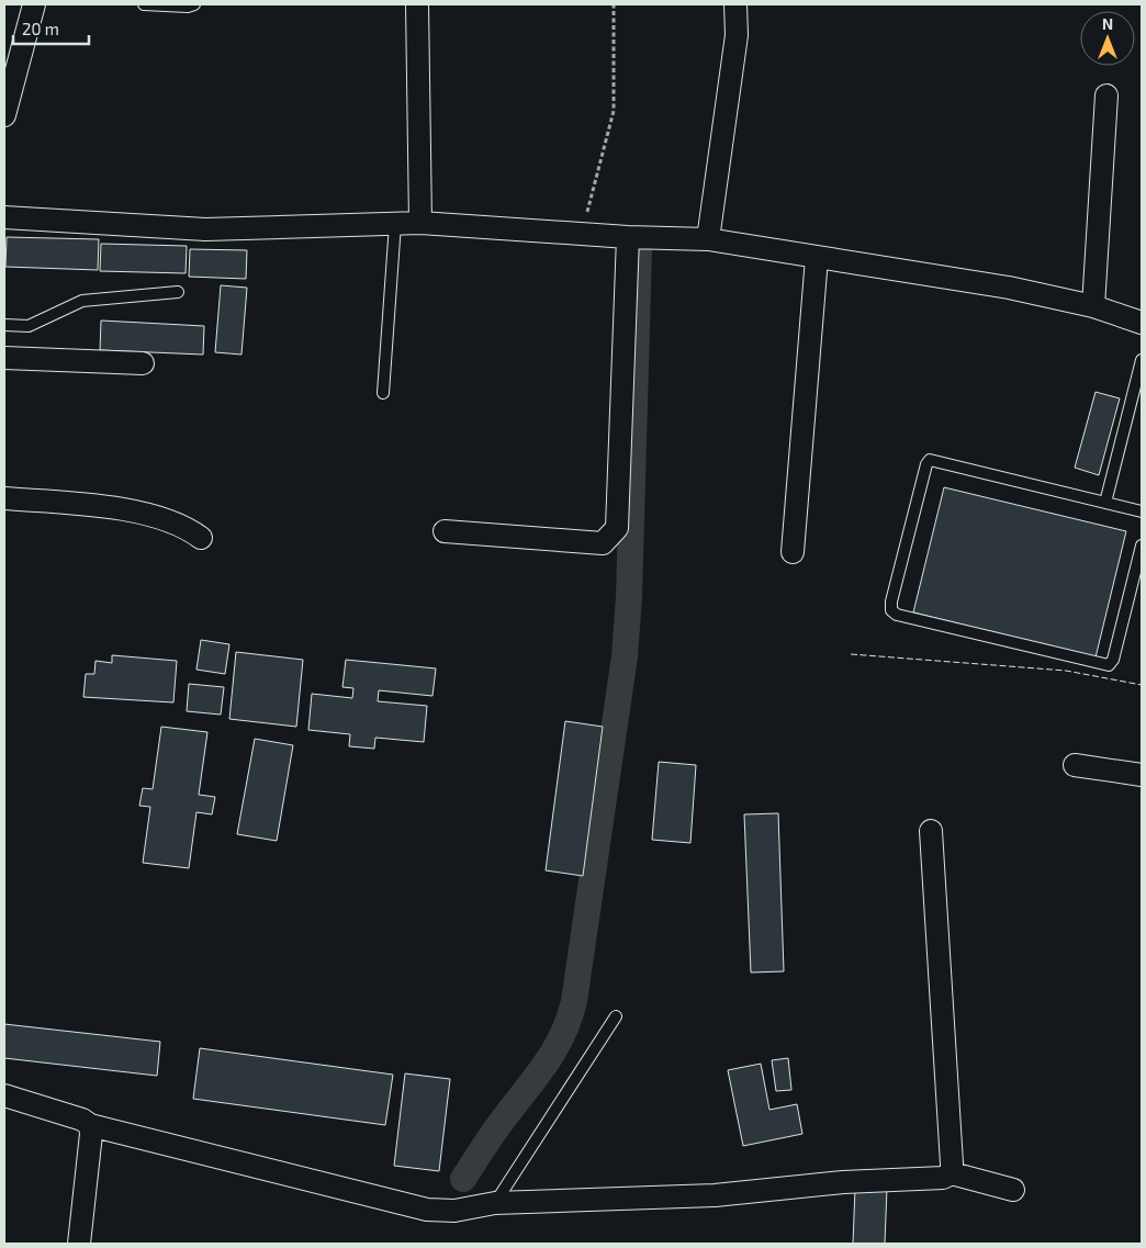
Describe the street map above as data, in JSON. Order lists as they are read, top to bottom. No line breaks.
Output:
{"scale_bar":"20 m","north":"top"}
